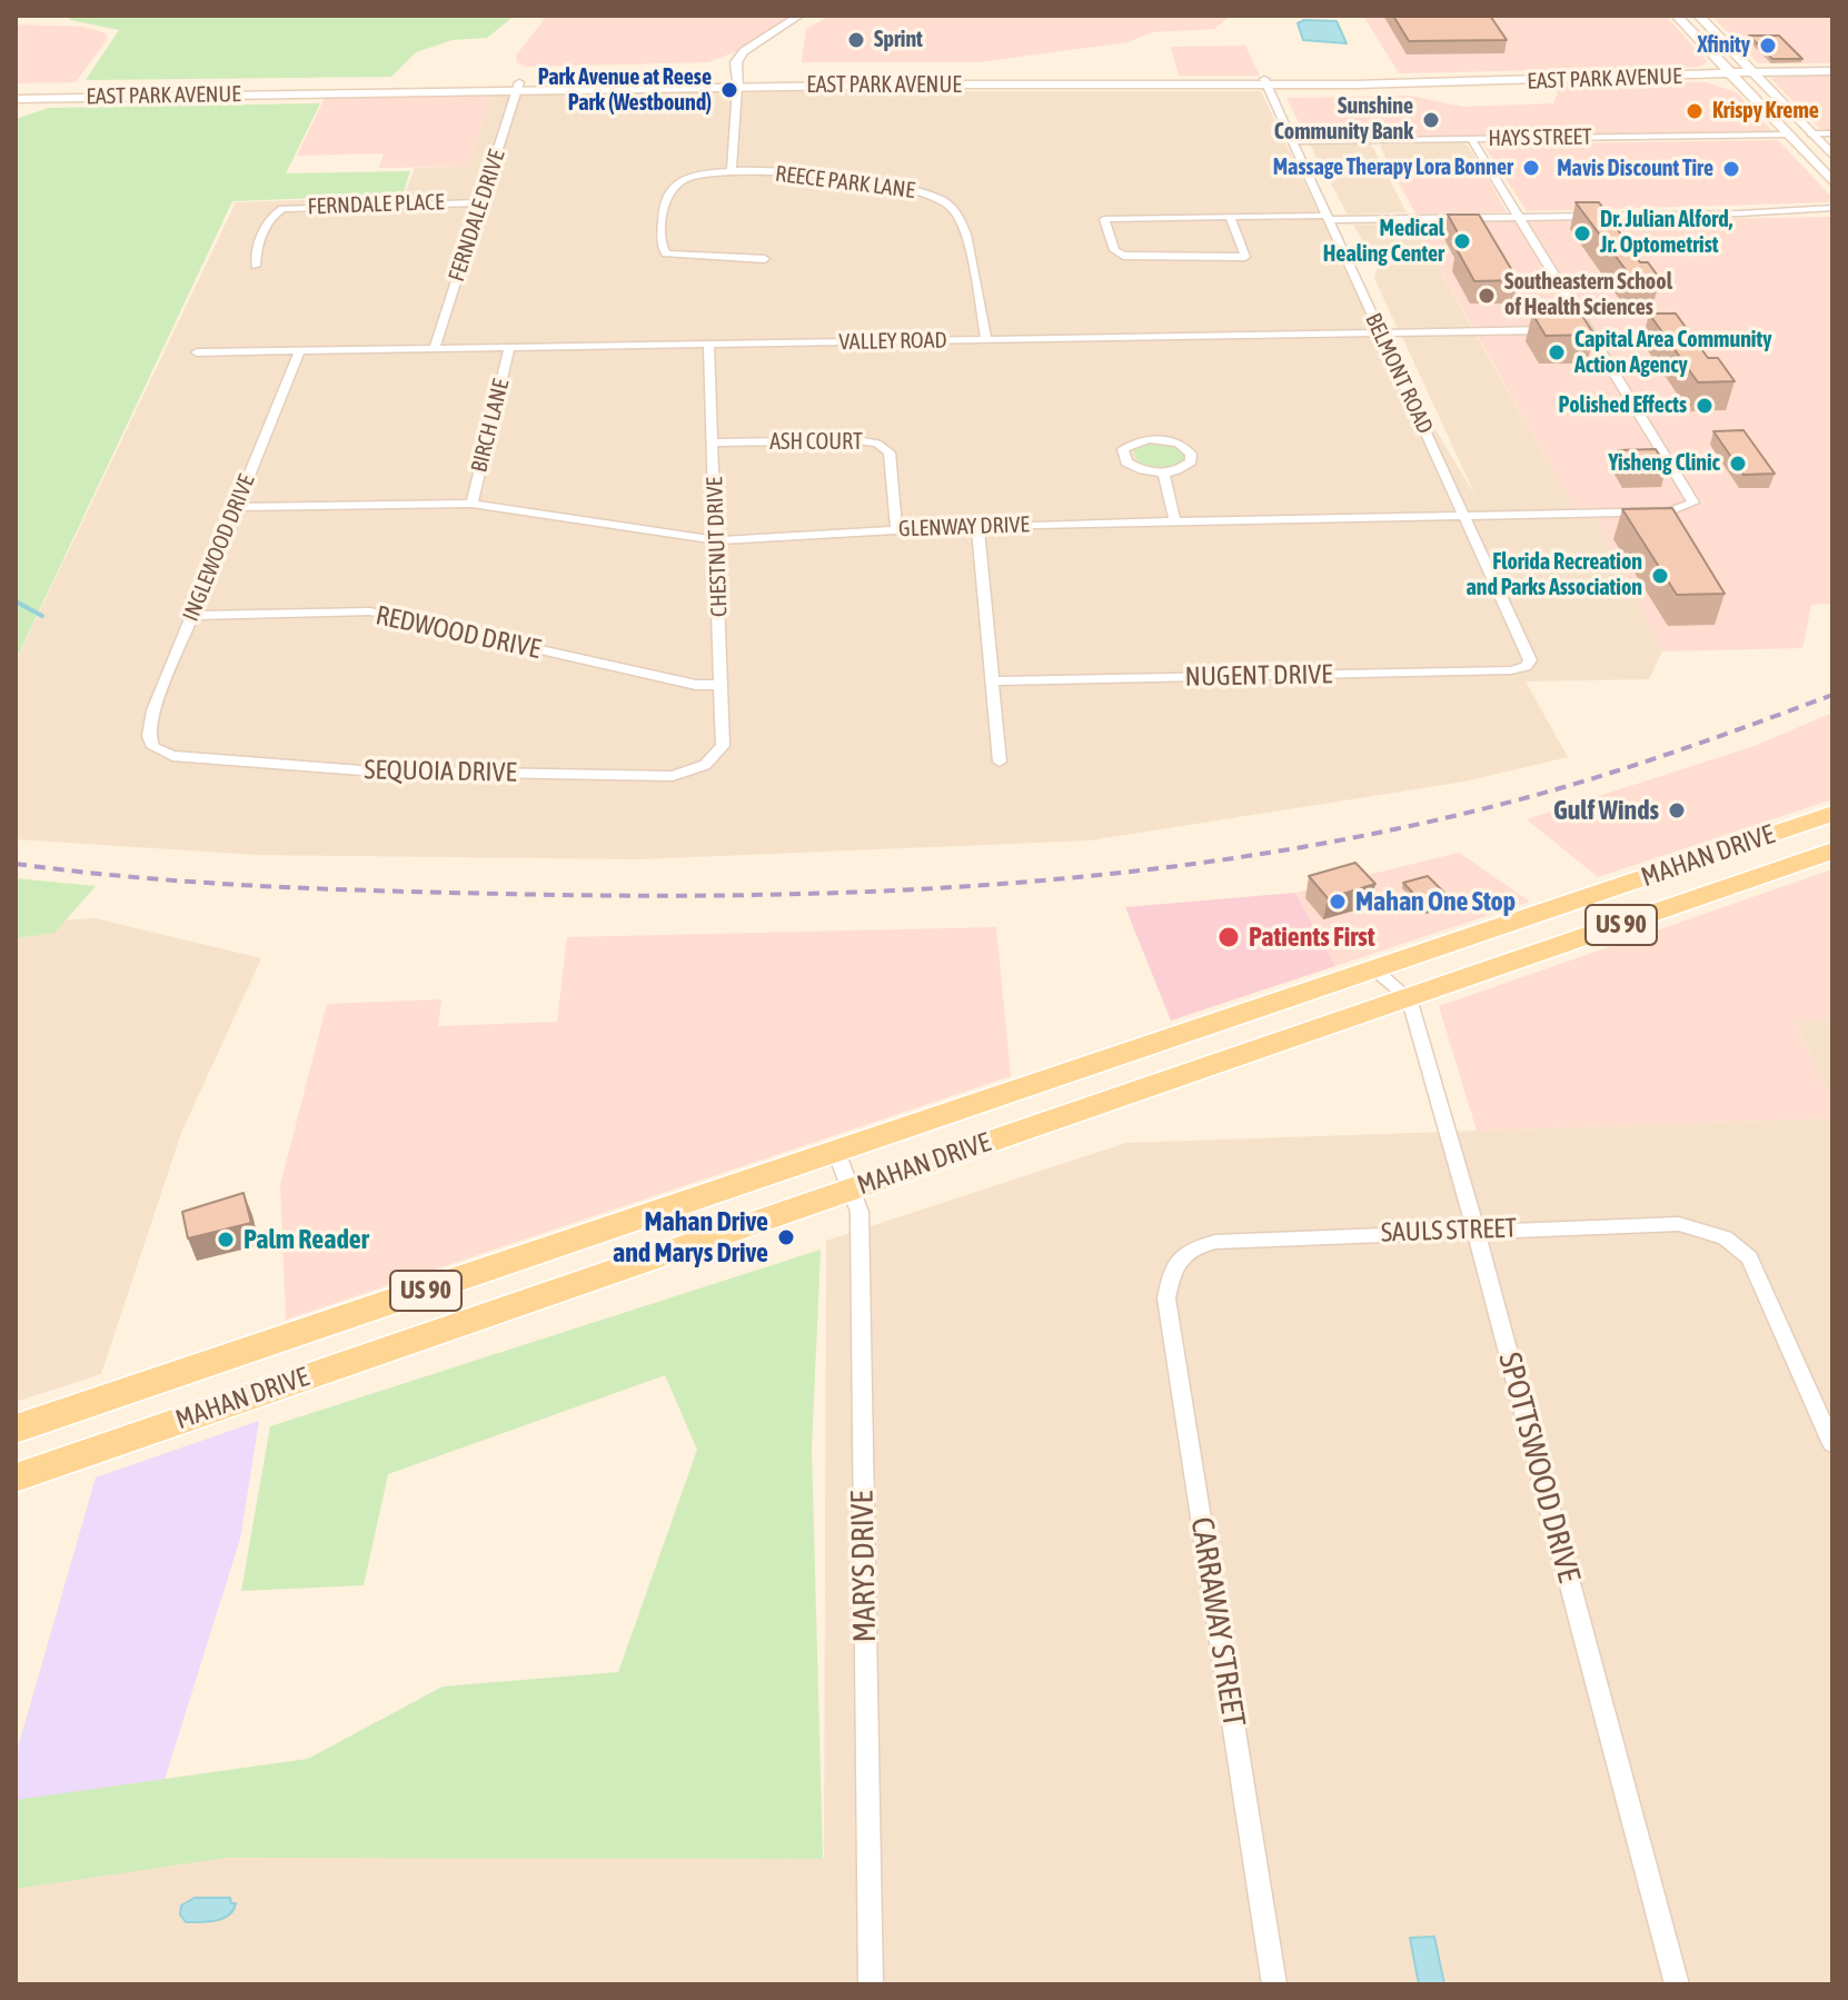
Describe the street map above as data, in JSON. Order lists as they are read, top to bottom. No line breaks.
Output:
{"streets":{"main road":["EAST PARK AVENUE","MAHAN DRIVE","US 90"],"street":["HAYS STREET","REECE PARK LANE","FERNDALE PLACE","FERNDALE DRIVE","VALLEY ROAD","BELMONT ROAD","BIRCH LANE","ASH COURT","GLENWAY DRIVE","CHESTNUT DRIVE","INGLEWOOD DRIVE","REDWOOD DRIVE","NUGENT DRIVE","SEQUOIA DRIVE","SAULS STREET","SPOTTSWOOD DRIVE","MARYS DRIVE","CARRAWAY STREET"]},"crossings":[["EAST PARK AVENUE","FERNDALE DRIVE"],["EAST PARK AVENUE","BELMONT ROAD"],["HAYS STREET","BELMONT ROAD"],["REECE PARK LANE","VALLEY ROAD"],["FERNDALE PLACE","FERNDALE DRIVE"],["FERNDALE DRIVE","VALLEY ROAD"],["VALLEY ROAD","BELMONT ROAD"],["VALLEY ROAD","BIRCH LANE"],["VALLEY ROAD","GLENWAY DRIVE"],["VALLEY ROAD","CHESTNUT DRIVE"],["VALLEY ROAD","INGLEWOOD DRIVE"],["BELMONT ROAD","GLENWAY DRIVE"],["BELMONT ROAD","NUGENT DRIVE"],["BIRCH LANE","GLENWAY DRIVE"],["ASH COURT","GLENWAY DRIVE"],["ASH COURT","CHESTNUT DRIVE"],["GLENWAY DRIVE","CHESTNUT DRIVE"],["GLENWAY DRIVE","INGLEWOOD DRIVE"],["CHESTNUT DRIVE","REDWOOD DRIVE"],["CHESTNUT DRIVE","SEQUOIA DRIVE"],["INGLEWOOD DRIVE","REDWOOD DRIVE"],["INGLEWOOD DRIVE","SEQUOIA DRIVE"],["MAHAN DRIVE","SPOTTSWOOD DRIVE"],["MAHAN DRIVE","MARYS DRIVE"],["SAULS STREET","SPOTTSWOOD DRIVE"],["SAULS STREET","CARRAWAY STREET"]],"places":["Sprint","Xfinity","Park Avenue at Reese Park (Westbound)","Krispy Kreme","Sunshine Community Bank","Massage Therapy Lora Bonner","Mavis Discount Tire","Dr. Julian Alford, Jr. Optometrist","Medical Healing Center","Southeastern School of Health Sciences","Capital Area Community Action Agency","Polished Effects","Yisheng Clinic","Florida Recreation and Parks Association","Gulf Winds","Mahan One Stop","Patients First","Mahan Drive and Marys Drive","Palm Reader"]}
